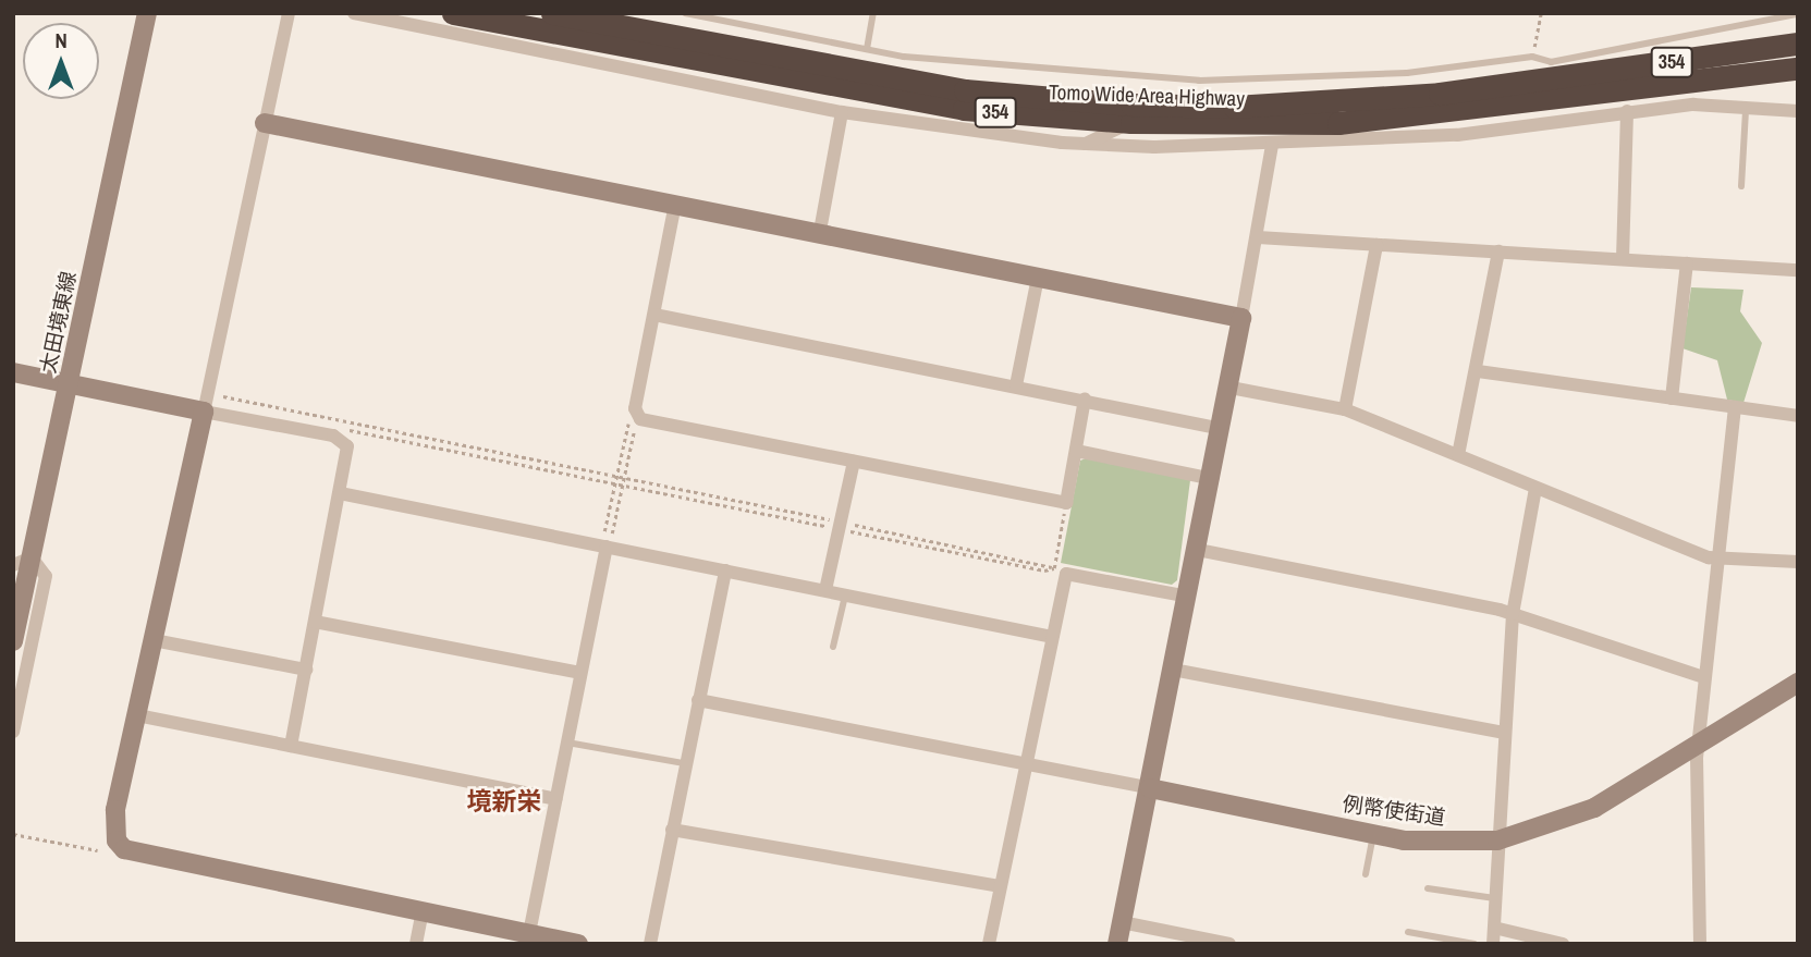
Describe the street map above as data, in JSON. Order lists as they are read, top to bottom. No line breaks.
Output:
{"streets":{"highway":["354","Tomo Wide Area Highway"],"street":["太田境東線","例幣使街道"]},"districts":["境新栄"],"north":"top"}
